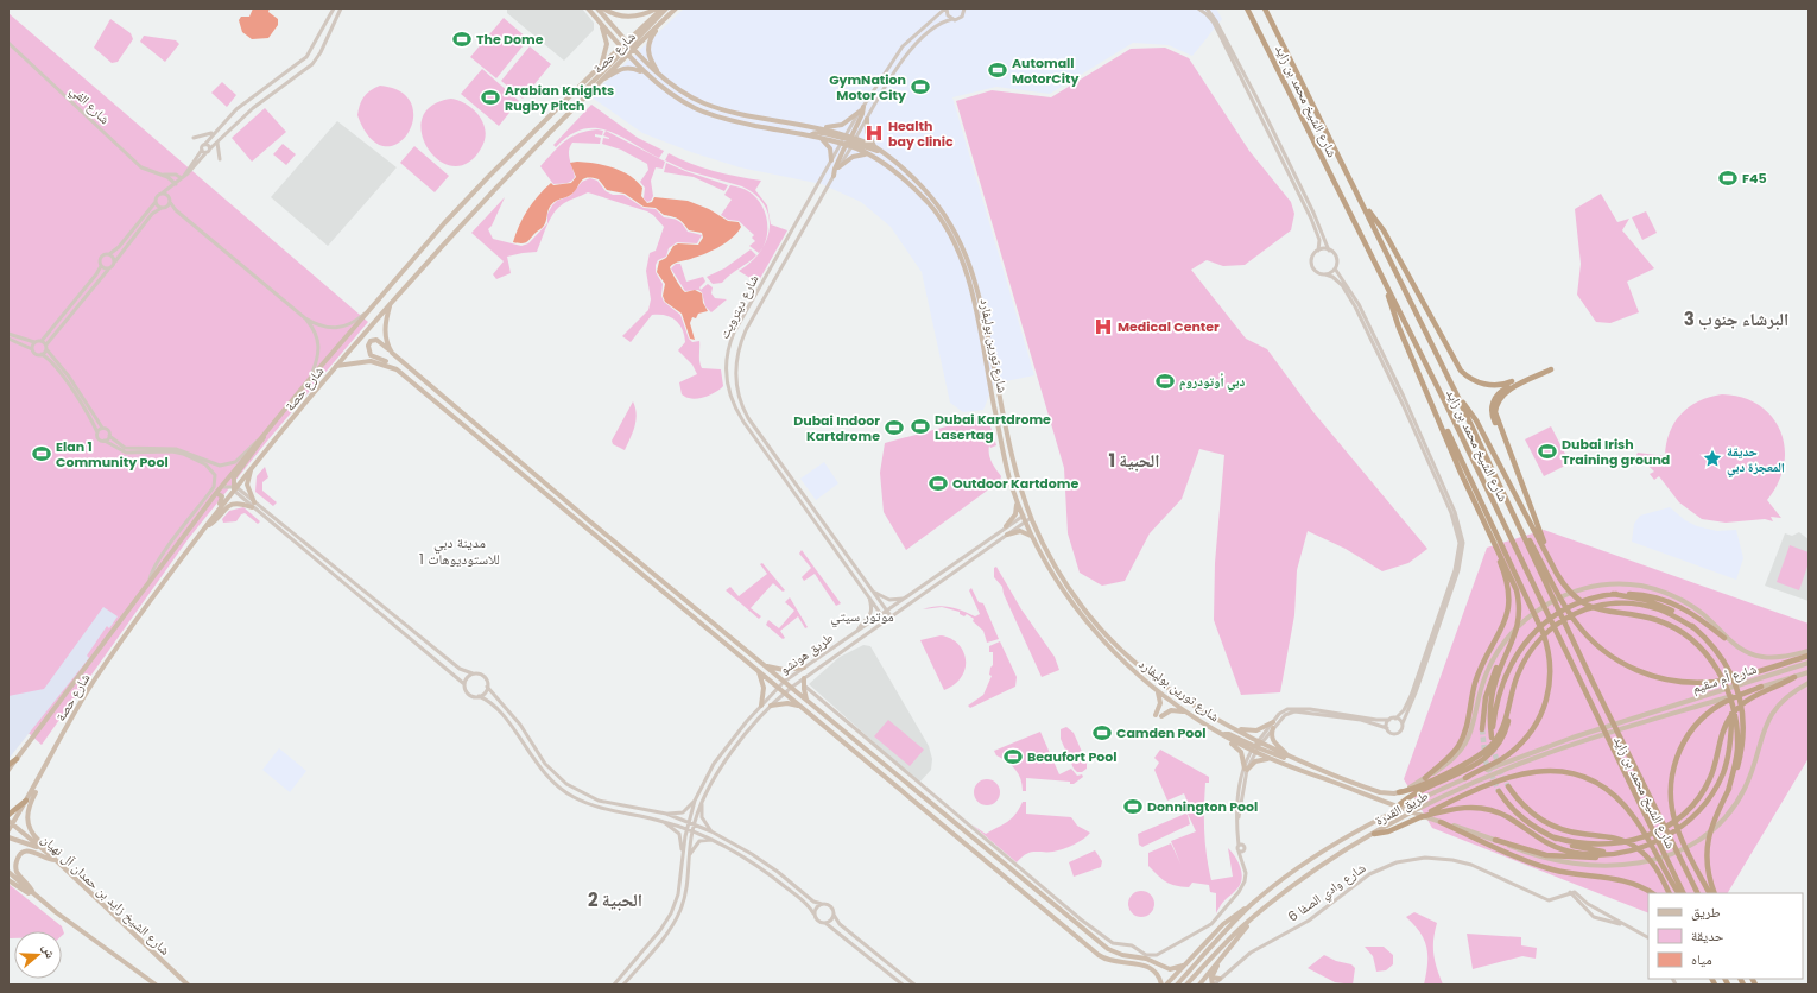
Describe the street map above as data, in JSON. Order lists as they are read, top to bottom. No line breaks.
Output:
{"streets":{"highway":["شارع الشيخ محمد بن زايد"],"main road":["شارع حصة","شارع تورين بوليفارد","شارع أم سقيم","طريق القدرة","شارع الشيخ زايد بن حمدان آل نهيان"],"street":["شارع الفي","شارع ديترويت","طريق هونشو","شارع وادي الصفا 6"]},"crossings":[["شارع حصة","شارع تورين بوليفارد"],["شارع حصة","شارع الشيخ زايد بن حمدان آل نهيان"],["شارع ديترويت","شارع تورين بوليفارد"],["شارع ديترويت","طريق هونشو"],["شارع تورين بوليفارد","طريق هونشو"],["شارع أم سقيم","طريق القدرة"]],"districts":["البرشاء جنوب 3","الحبية 1","مدينة دبي للاستوديوهات 1","موتور سيتي","الحبية 2"],"places":{"sports":["The Dome","Automall MotorCity","GymNation Motor City","Arabian Knights Rugby Pitch","F45","دبي أوتودروم","Dubai Kartdrome Lasertag","Dubai Indoor Kartdrome","Dubai Irish Training ground","Elan 1 Community Pool","Outdoor Kartdome","Camden Pool","Beaufort Pool","Donnington Pool"],"hospital":["Health bay clinic","Medical Center"],"place":["حديقة المعجزة دبي"]},"legend":["طريق","حديقة","مياه"],"north":"right"}
